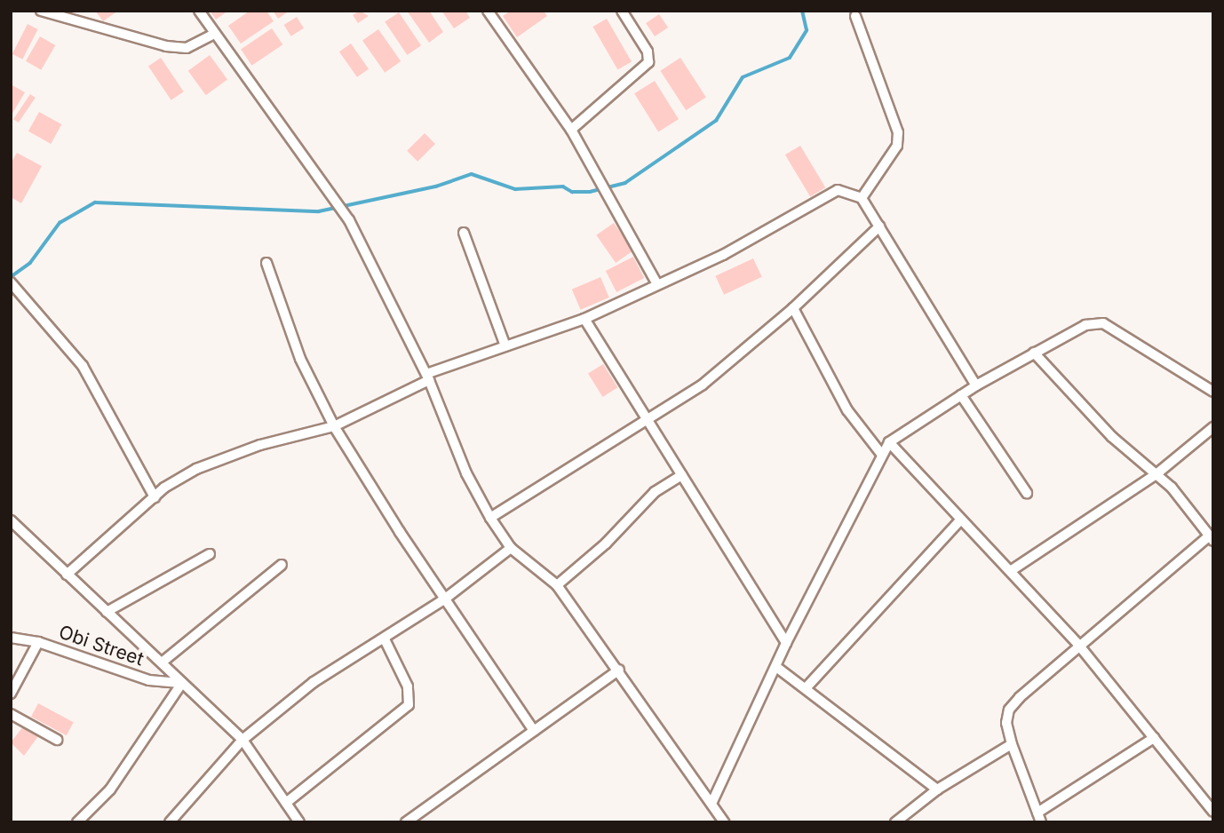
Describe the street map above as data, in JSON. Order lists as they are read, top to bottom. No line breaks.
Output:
{"streets":{"street":["Obi Street"]}}
